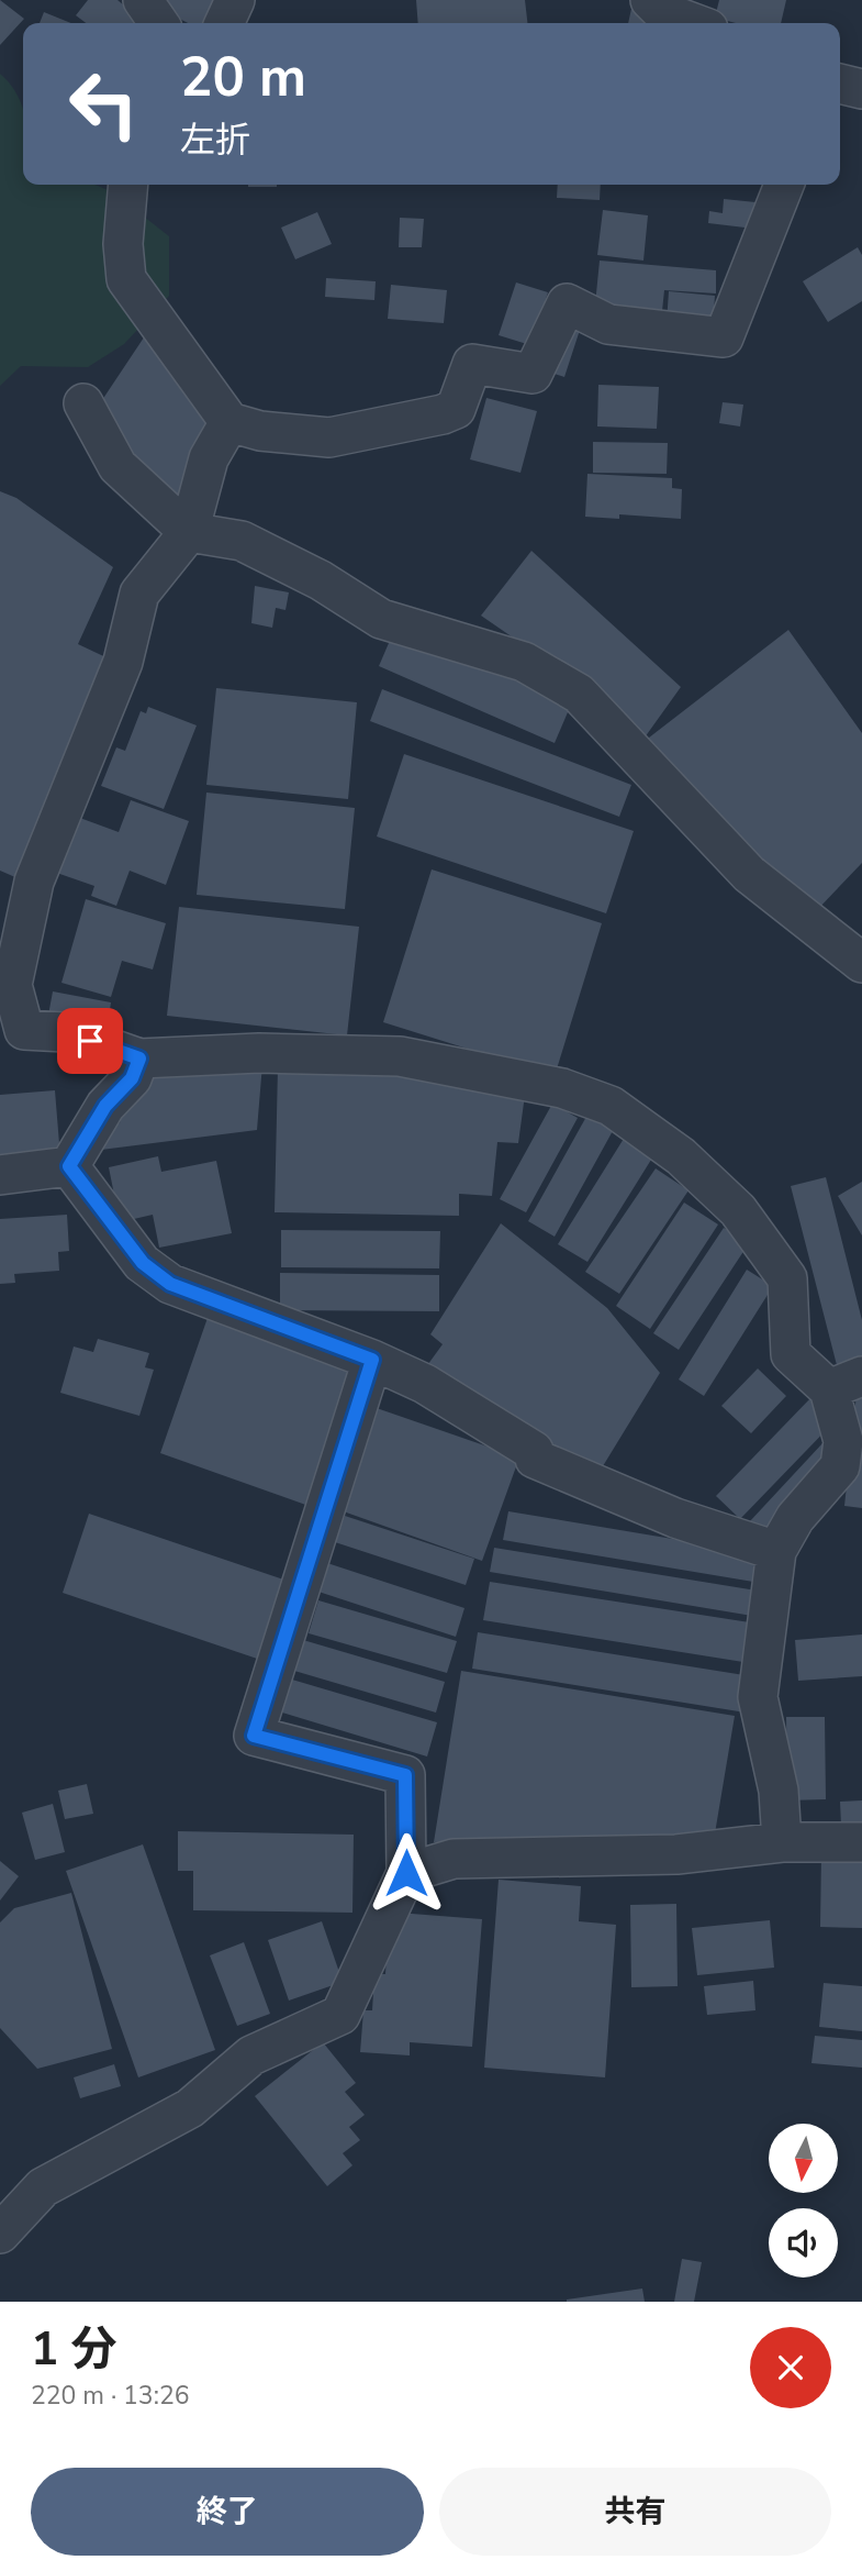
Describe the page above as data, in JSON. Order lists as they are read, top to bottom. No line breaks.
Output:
{"north":"bottom","page":{"turn":["20 m","左折"],"heading":["1 分","220 m · 13:26"],"buttons":["終了","共有"]}}
